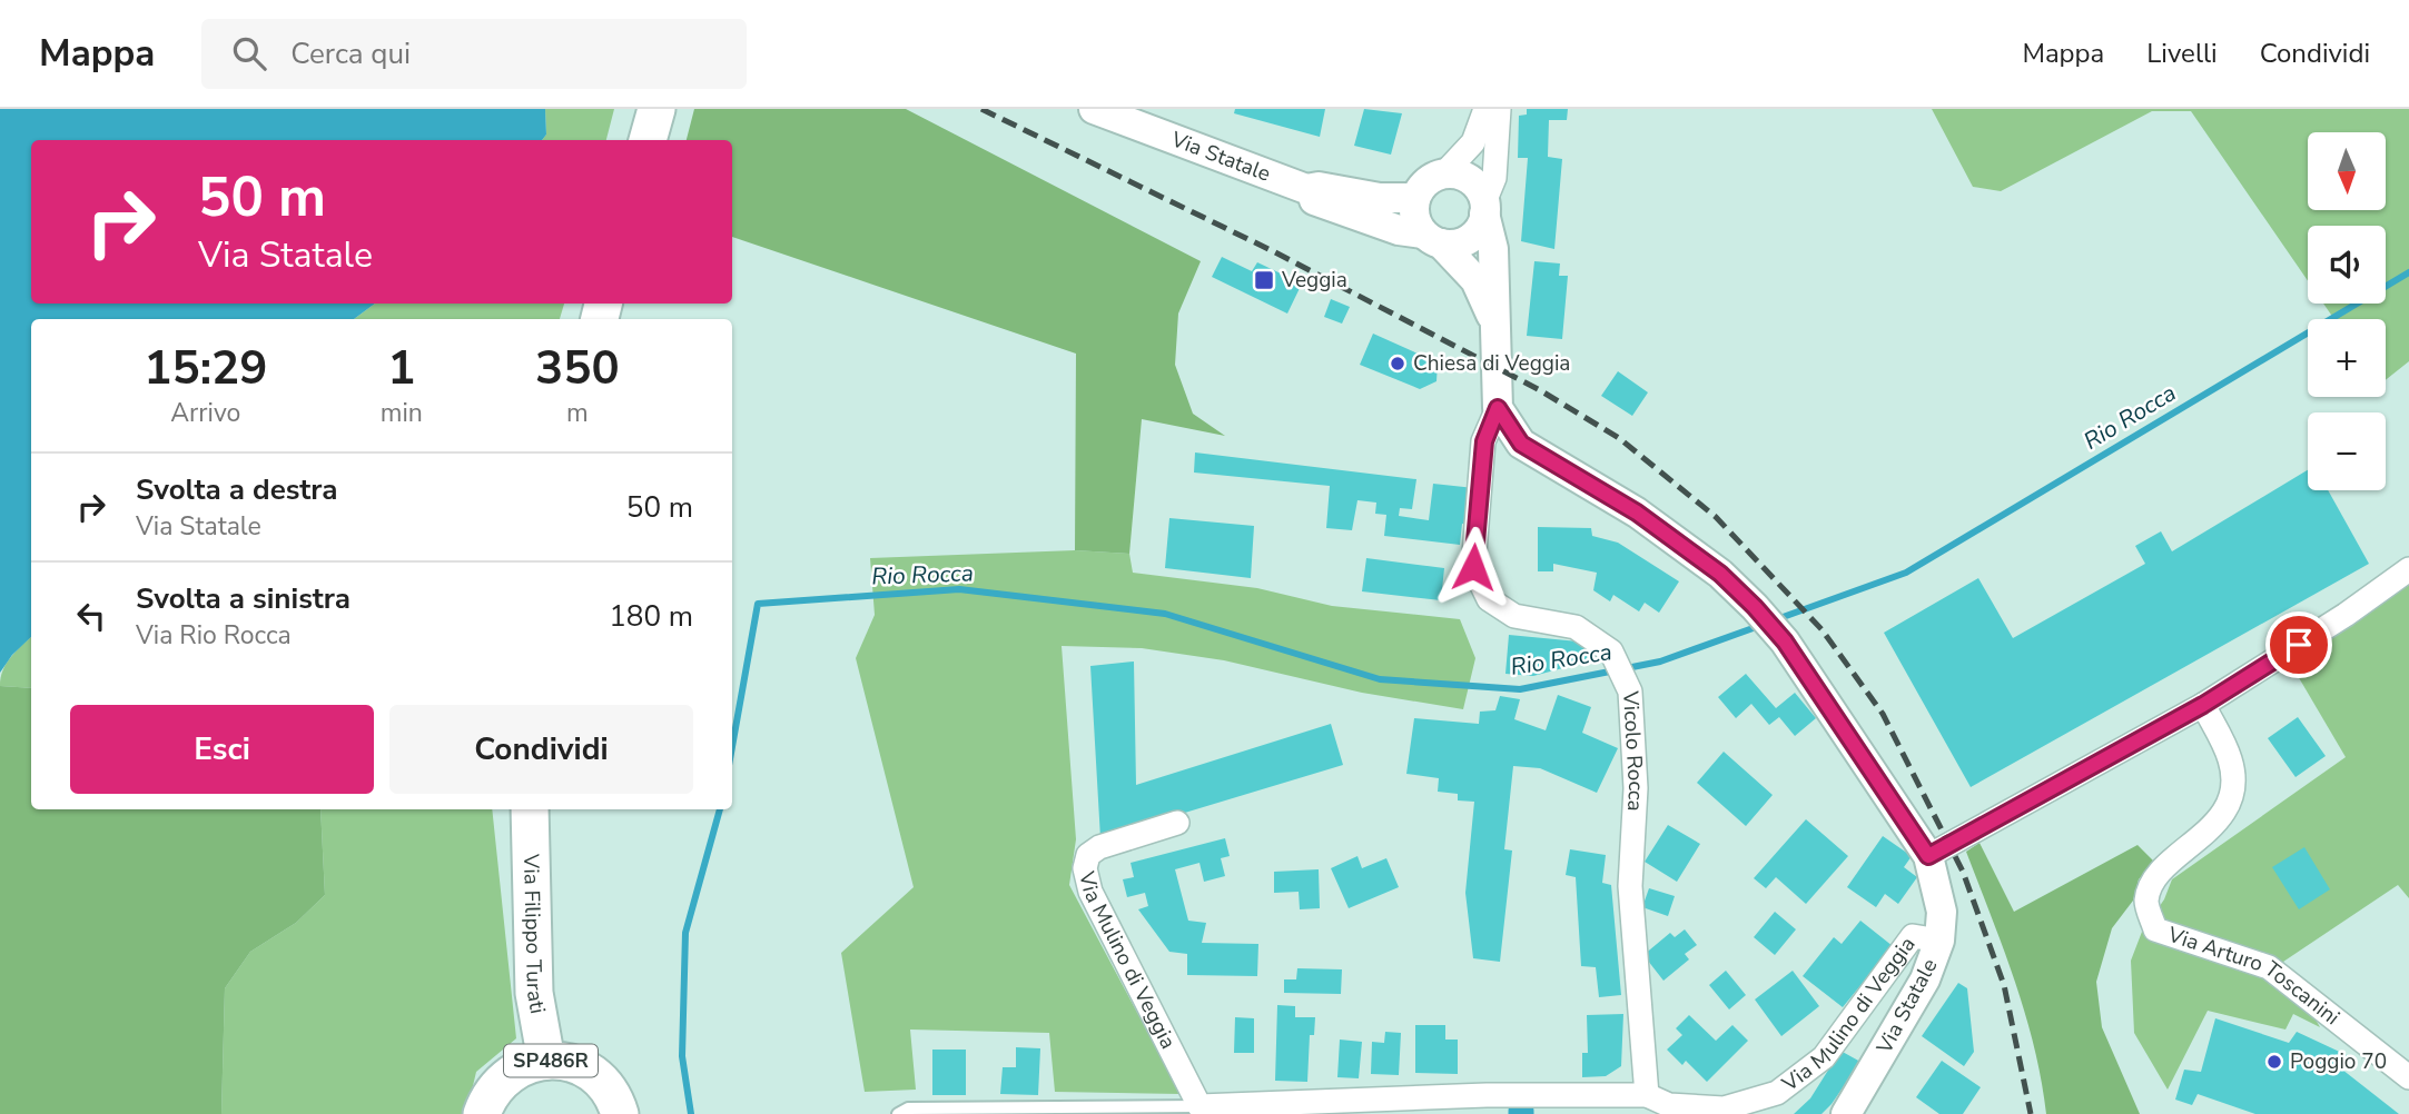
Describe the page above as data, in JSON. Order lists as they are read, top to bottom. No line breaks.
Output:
{"streets":{"main road":["Via Filippo Turati","SP486R"],"street":["Via Statale","Vicolo Rocca","Via Mulino di Veggia","Via Arturo Toscanini"]},"crossings":[["Via Statale","Vicolo Rocca"],["Via Statale","Via Mulino di Veggia"],["Vicolo Rocca","Via Mulino di Veggia"],["Via Filippo Turati","SP486R"]],"water":["Rio Rocca"],"places":{"transit":["Veggia"],"other":["Chiesa di Veggia","Poggio 70"]},"north":"bottom","page":{"header":"Mappa","search":"Cerca qui","nav":["Mappa","Livelli","Condividi"],"map_buttons":["+","−"],"turn":["50 m","Via Statale"],"eta":["15:29","Arrivo","1","min","350","m"],"list":[{"name":"Svolta a destra","note":"Via Statale","value":"50 m"},{"name":"Svolta a sinistra","note":"Via Rio Rocca","value":"180 m"}],"buttons":["Esci","Condividi"]}}
